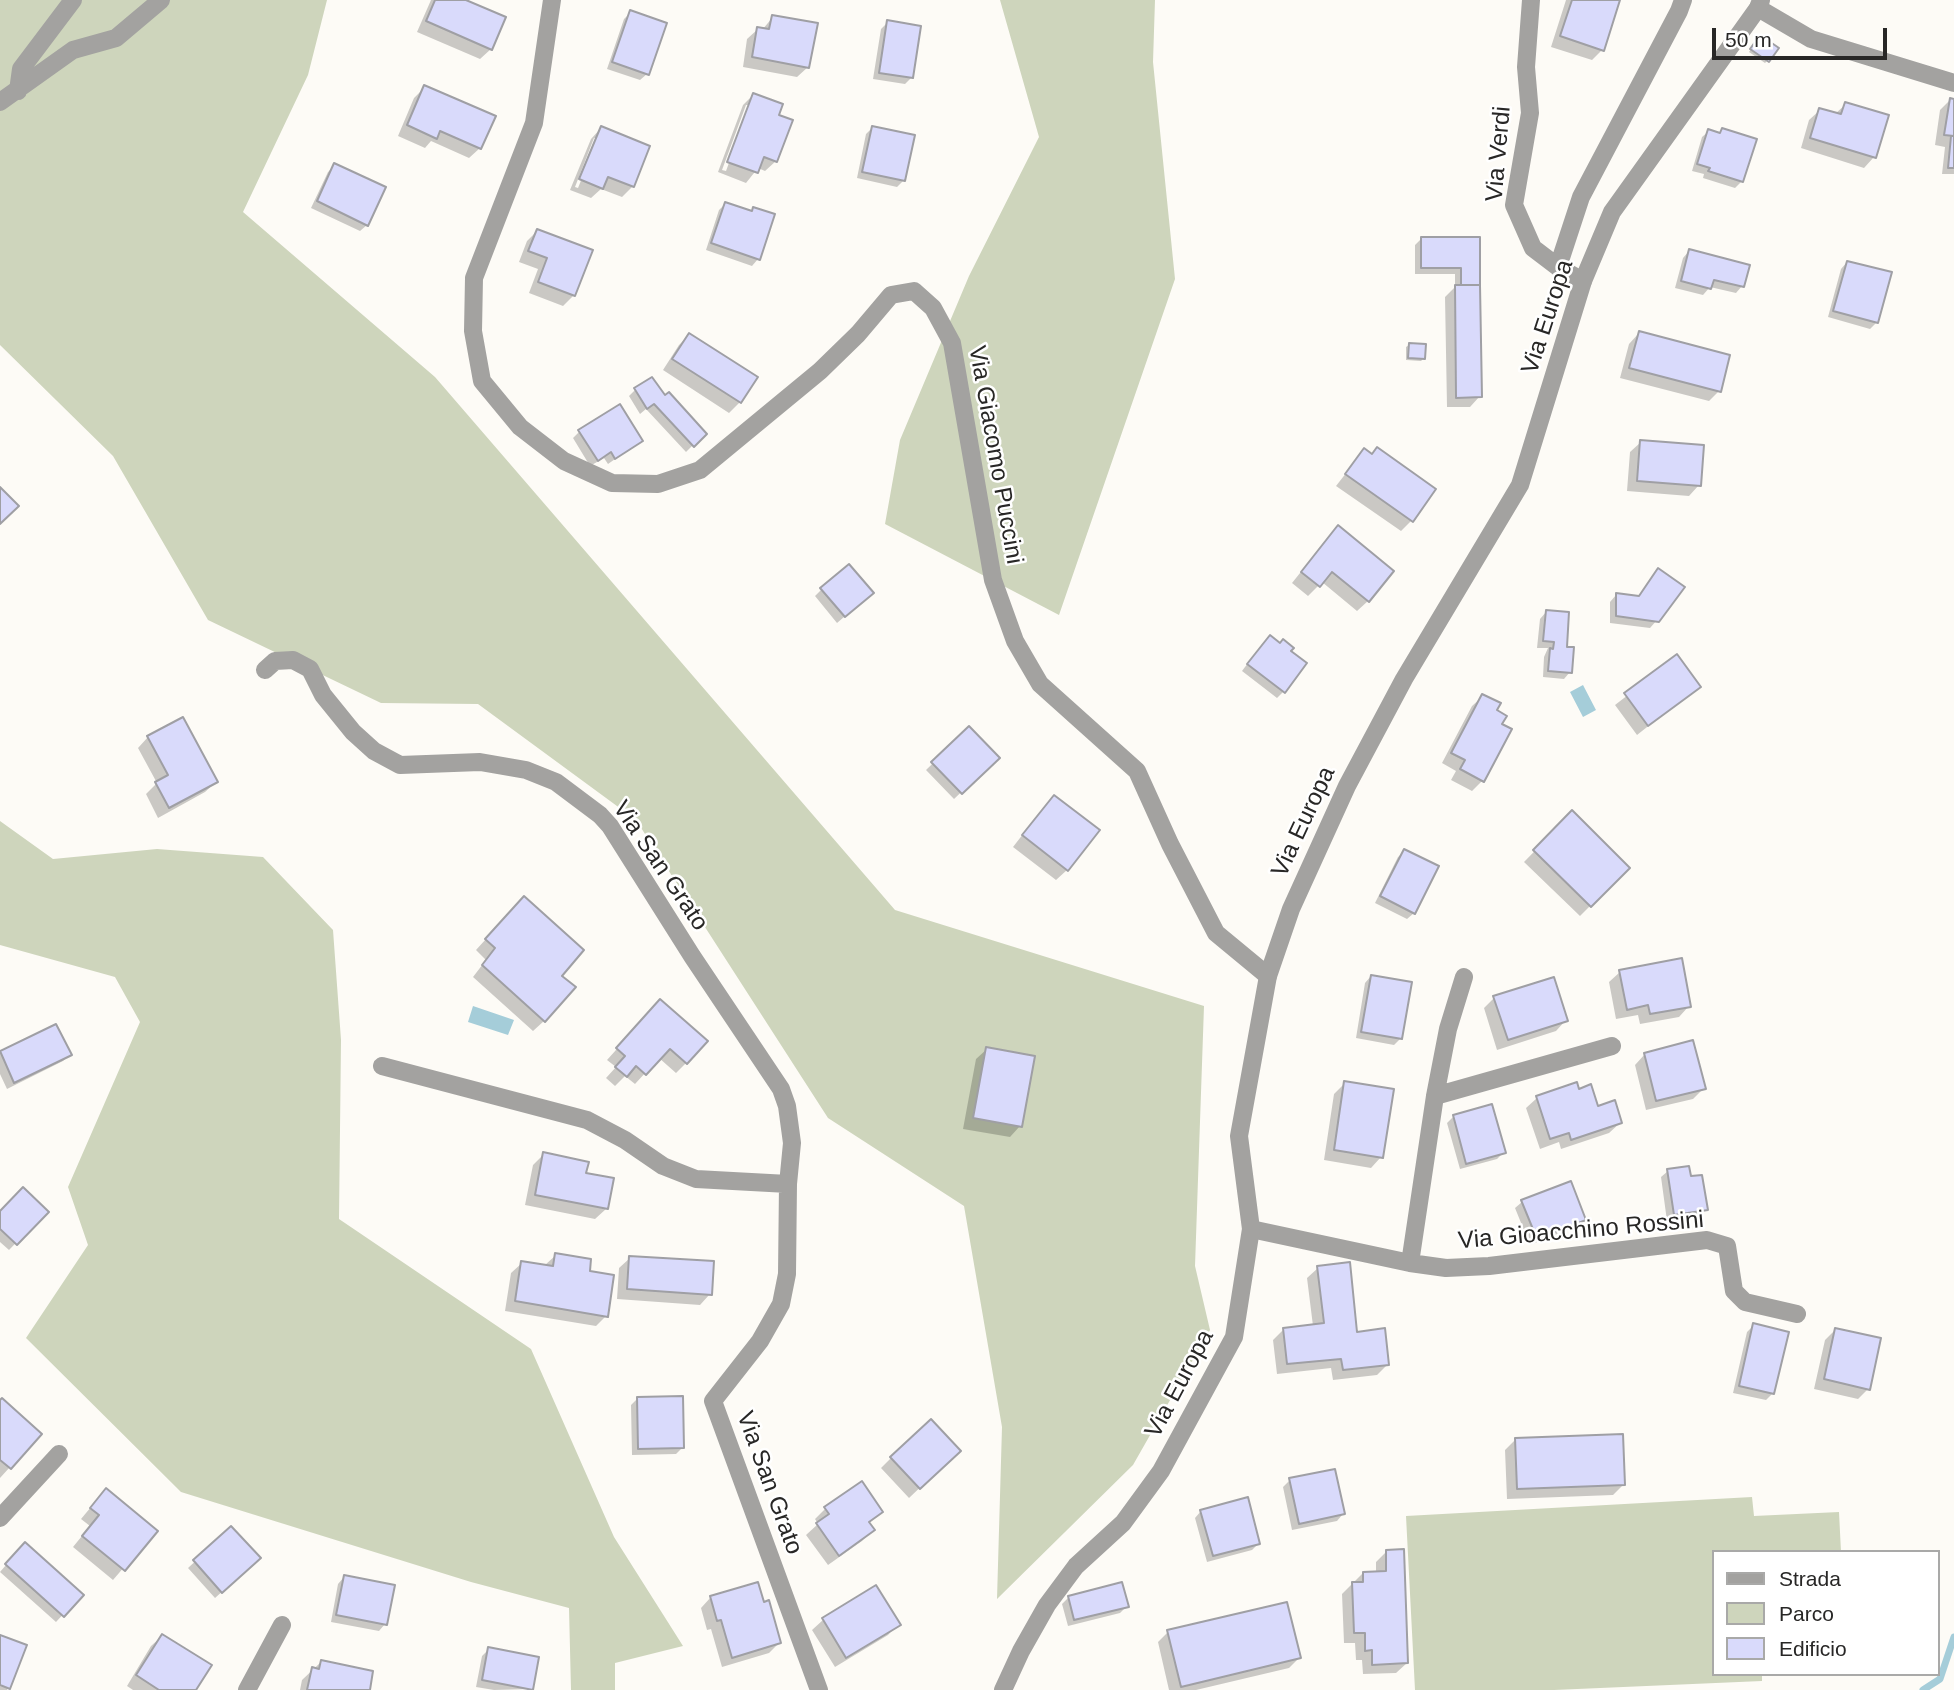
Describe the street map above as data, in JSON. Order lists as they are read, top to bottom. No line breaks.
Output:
{"streets":{"street":["Via Verdi","Via Europa","Via Giacomo Puccini","Via San Grato","Via Gioacchino Rossini"]},"crossings":[["Via Verdi","Via Europa"],["Via Europa","Via Giacomo Puccini"],["Via Europa","Via Gioacchino Rossini"]],"legend":["Strada","Parco","Edificio"],"scale_bar":"50 m"}
